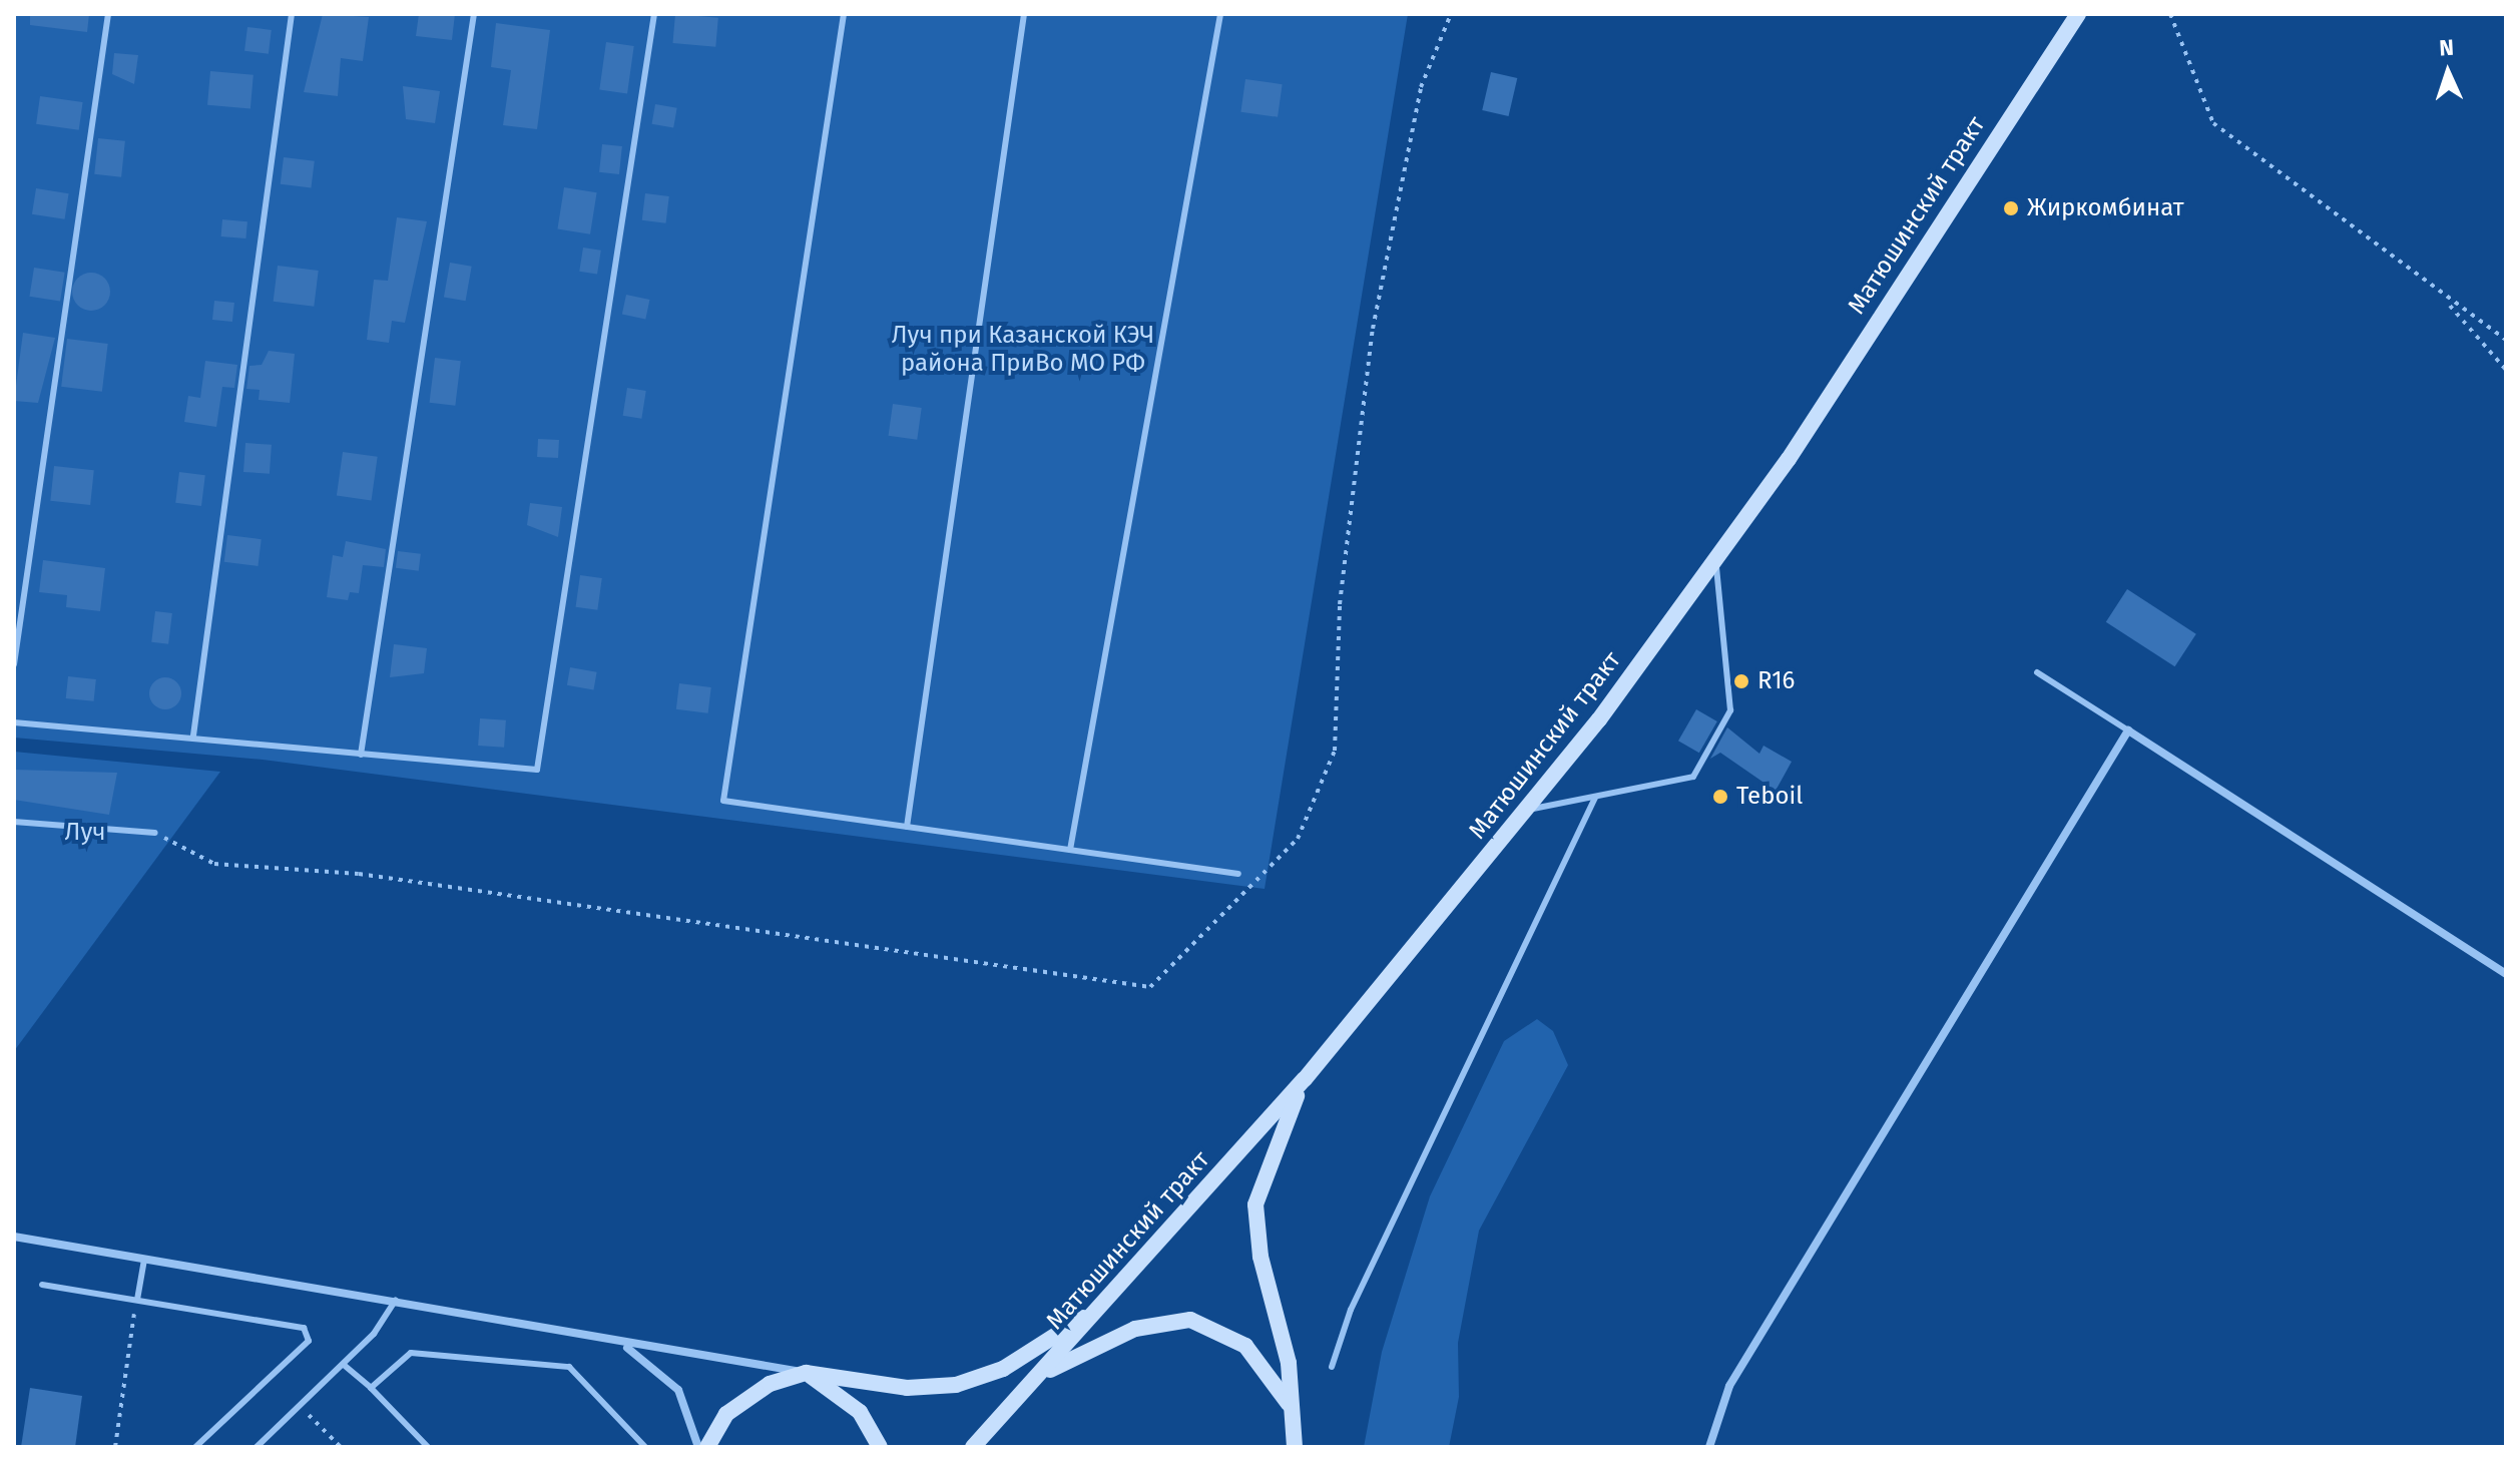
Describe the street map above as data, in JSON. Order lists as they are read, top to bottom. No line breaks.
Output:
{"streets":{"main road":["Матюшинский тракт"]},"parks":["Луч при Казанской КЭЧ района ПриВо МО РФ","Луч"],"places":["Жиркомбинат","R16","Teboil"],"north":"top"}
